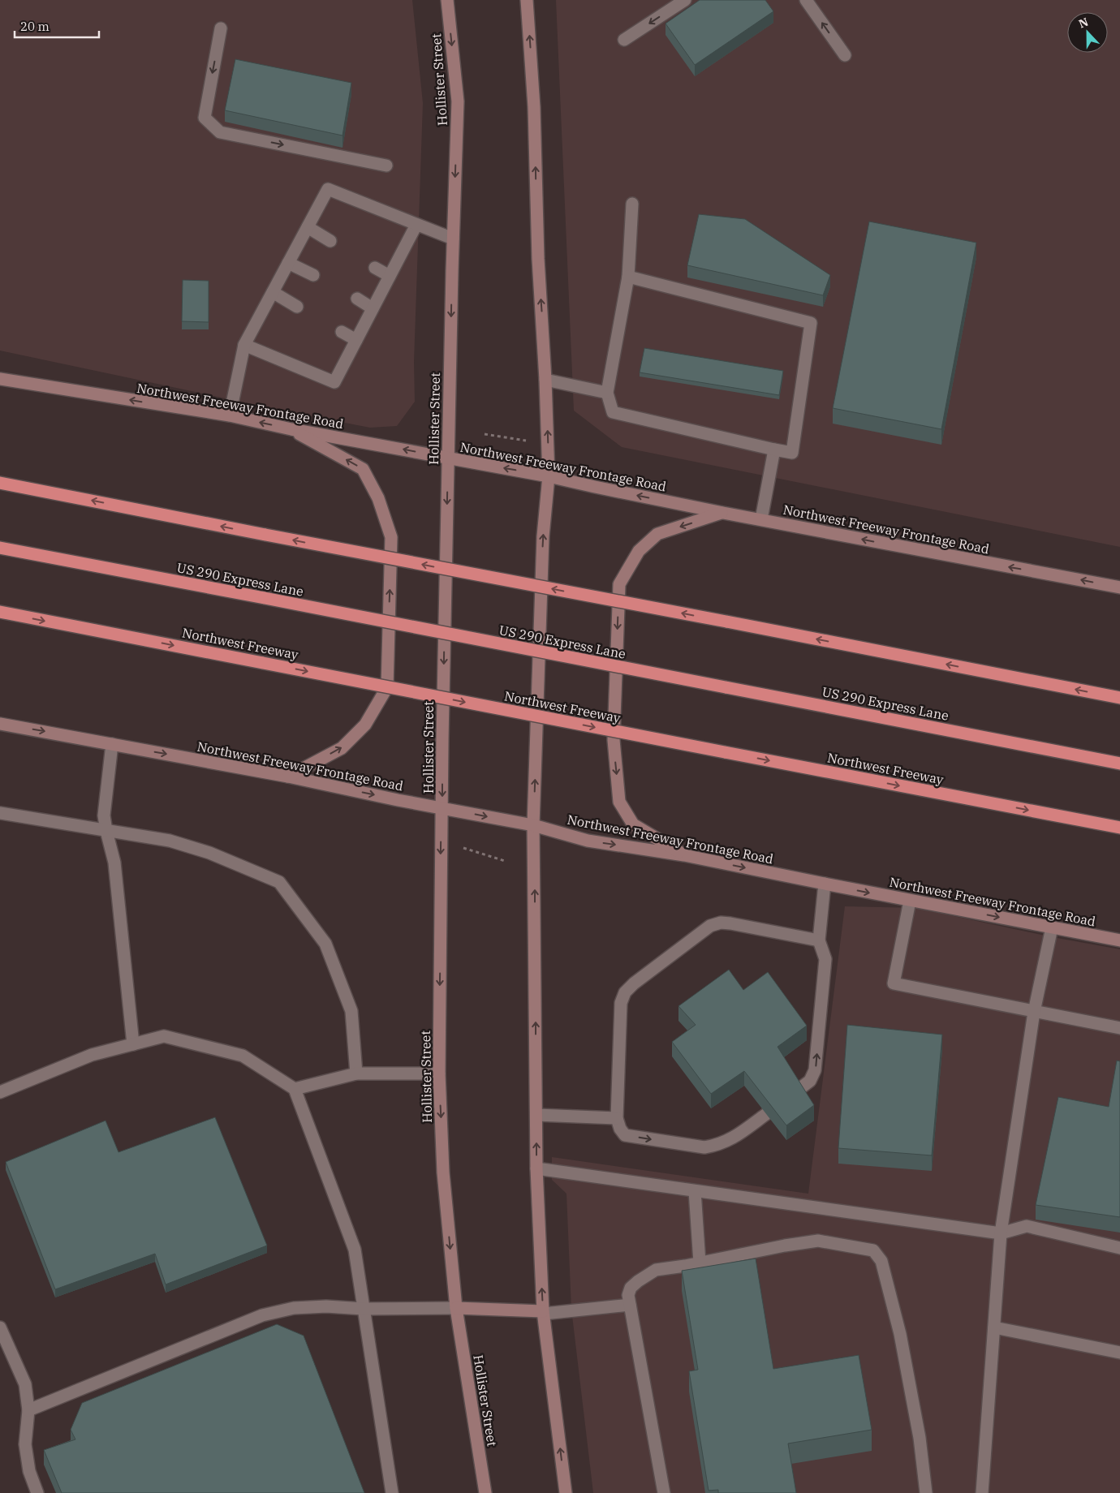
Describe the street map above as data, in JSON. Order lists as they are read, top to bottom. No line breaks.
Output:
{"streets":{"highway":["US 290 Express Lane","Northwest Freeway"],"main road":["Hollister Street","Northwest Freeway Frontage Road"]},"crossings":[["Hollister Street","Northwest Freeway Frontage Road"]],"one_way":["Northwest Freeway"],"scale_bar":"20 m","north":"top"}
